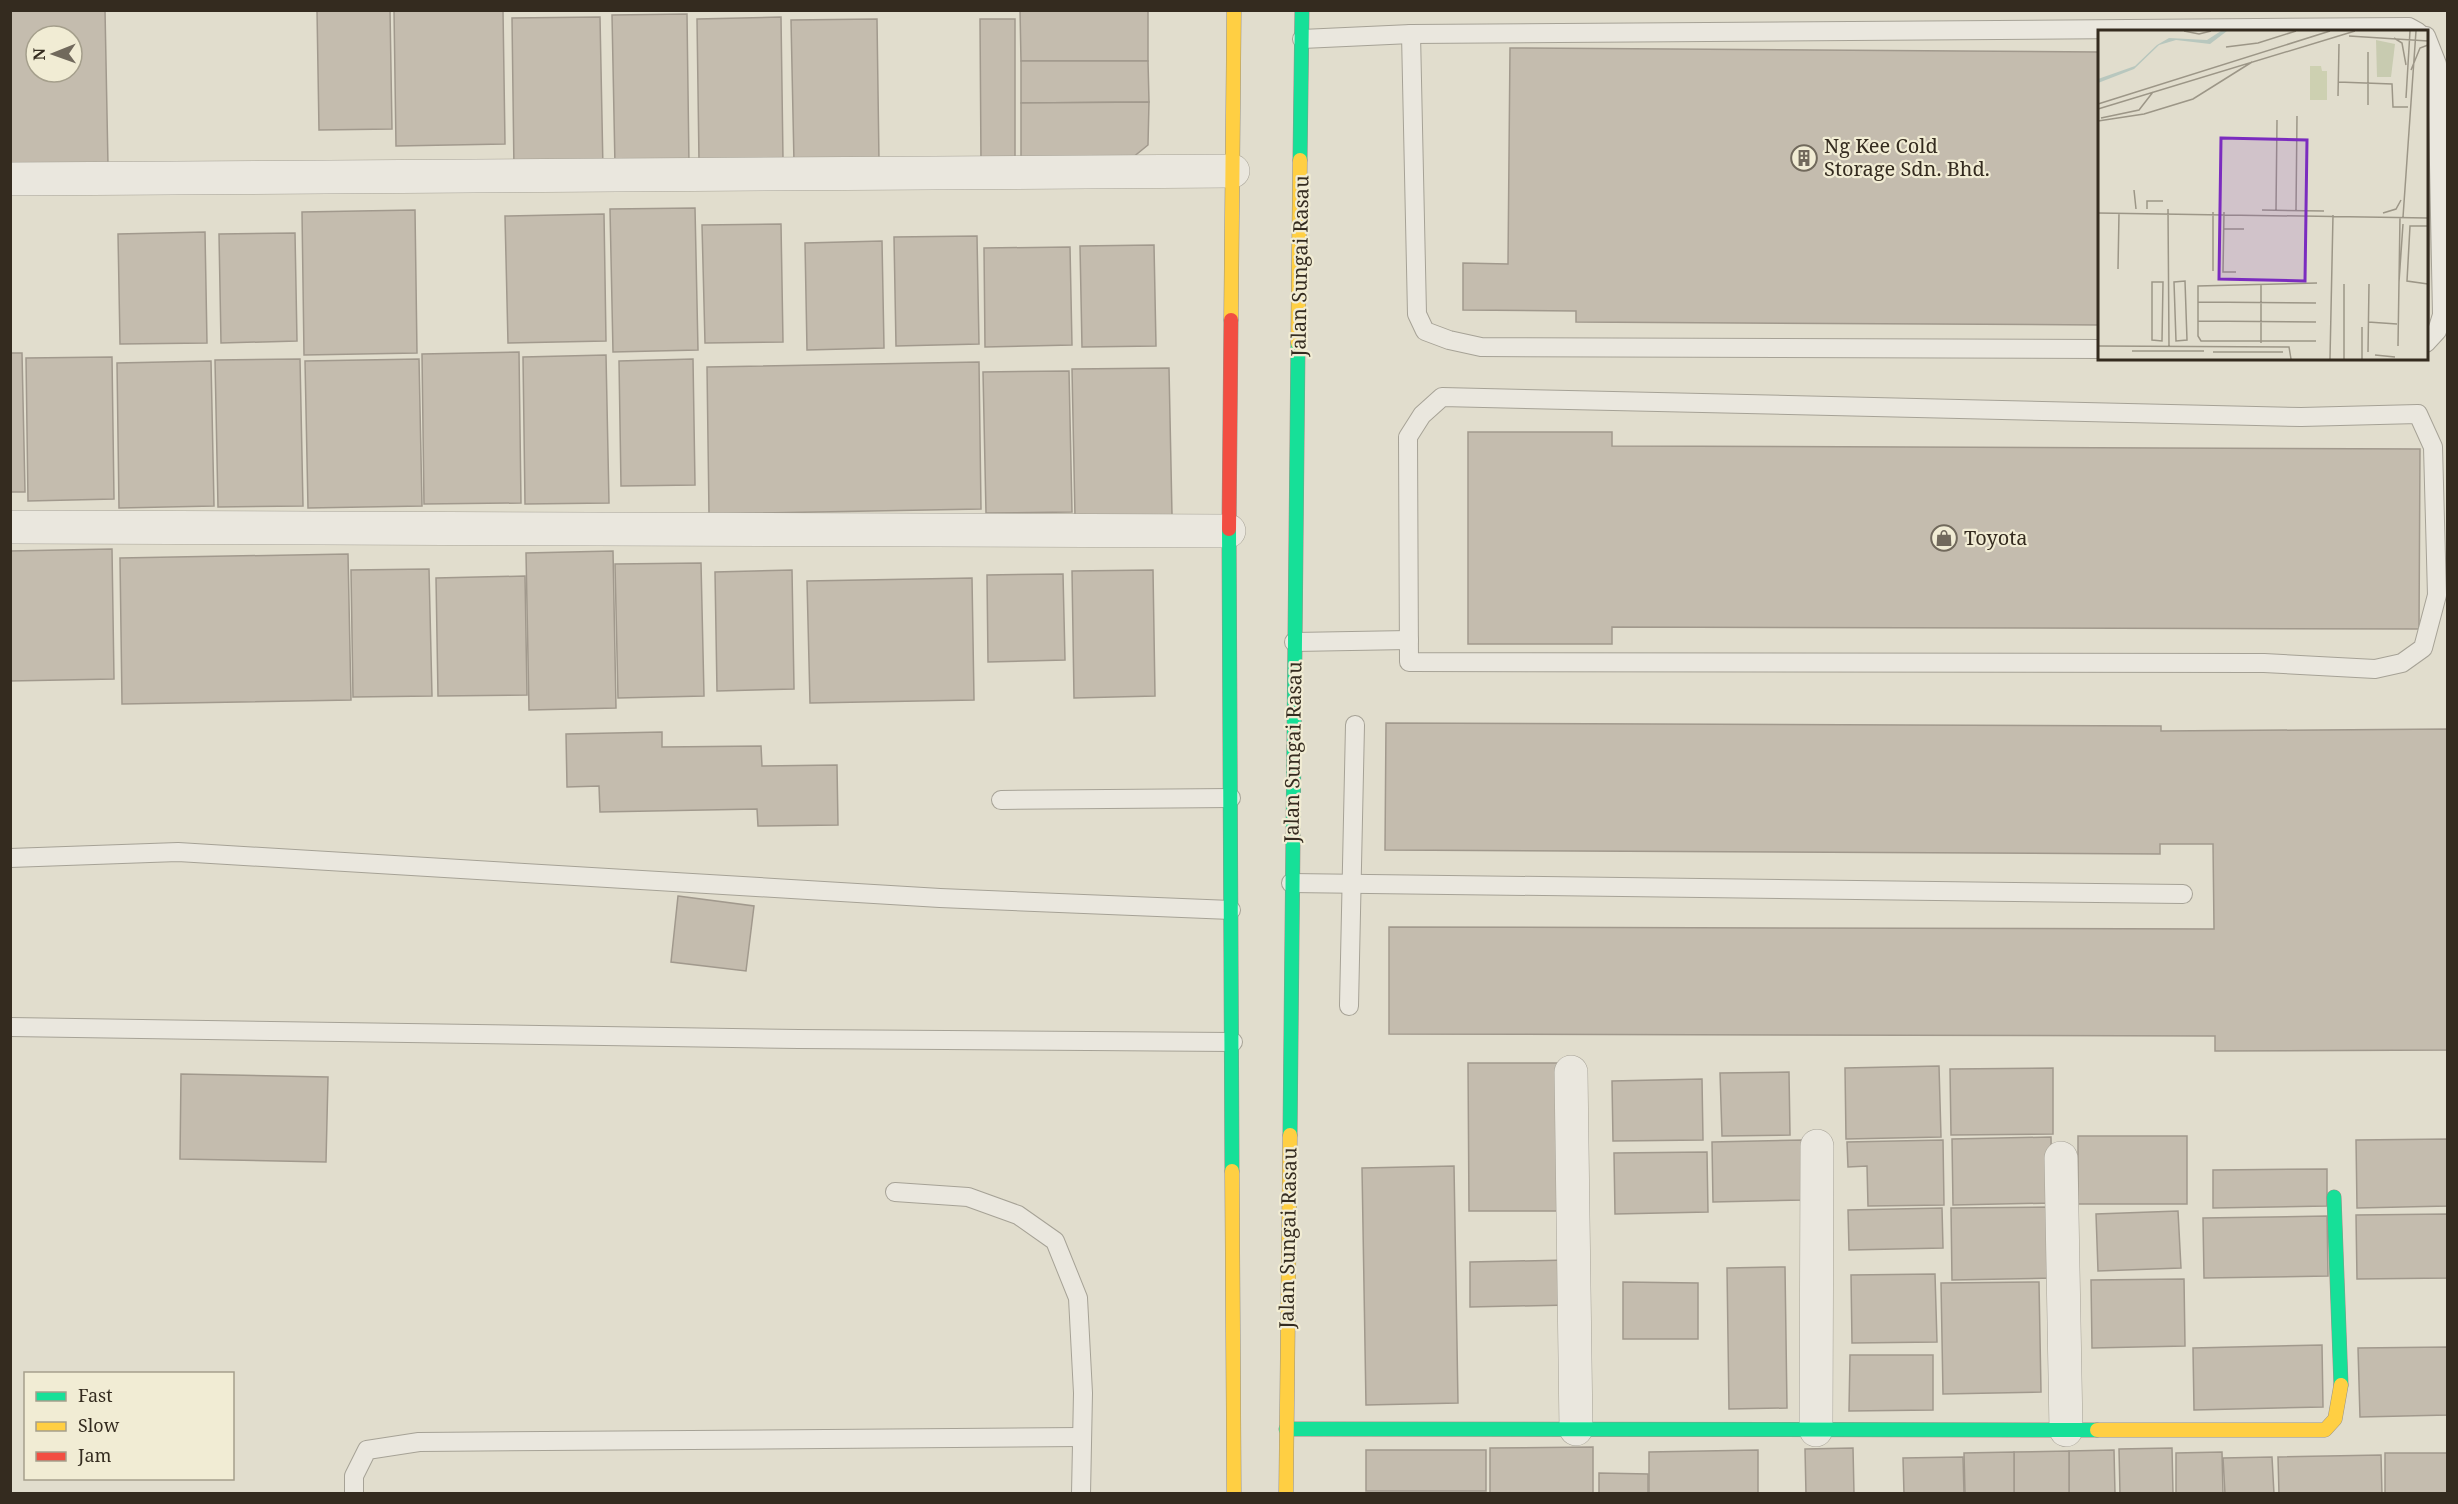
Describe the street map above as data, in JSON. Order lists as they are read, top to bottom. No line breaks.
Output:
{"streets":{"main road":["Jalan Sungai Rasau"]},"places":{"building":["Ng Kee Cold Storage Sdn. Bhd."],"shop":["Toyota"]},"legend":["Fast","Slow","Jam"],"north":"left"}
